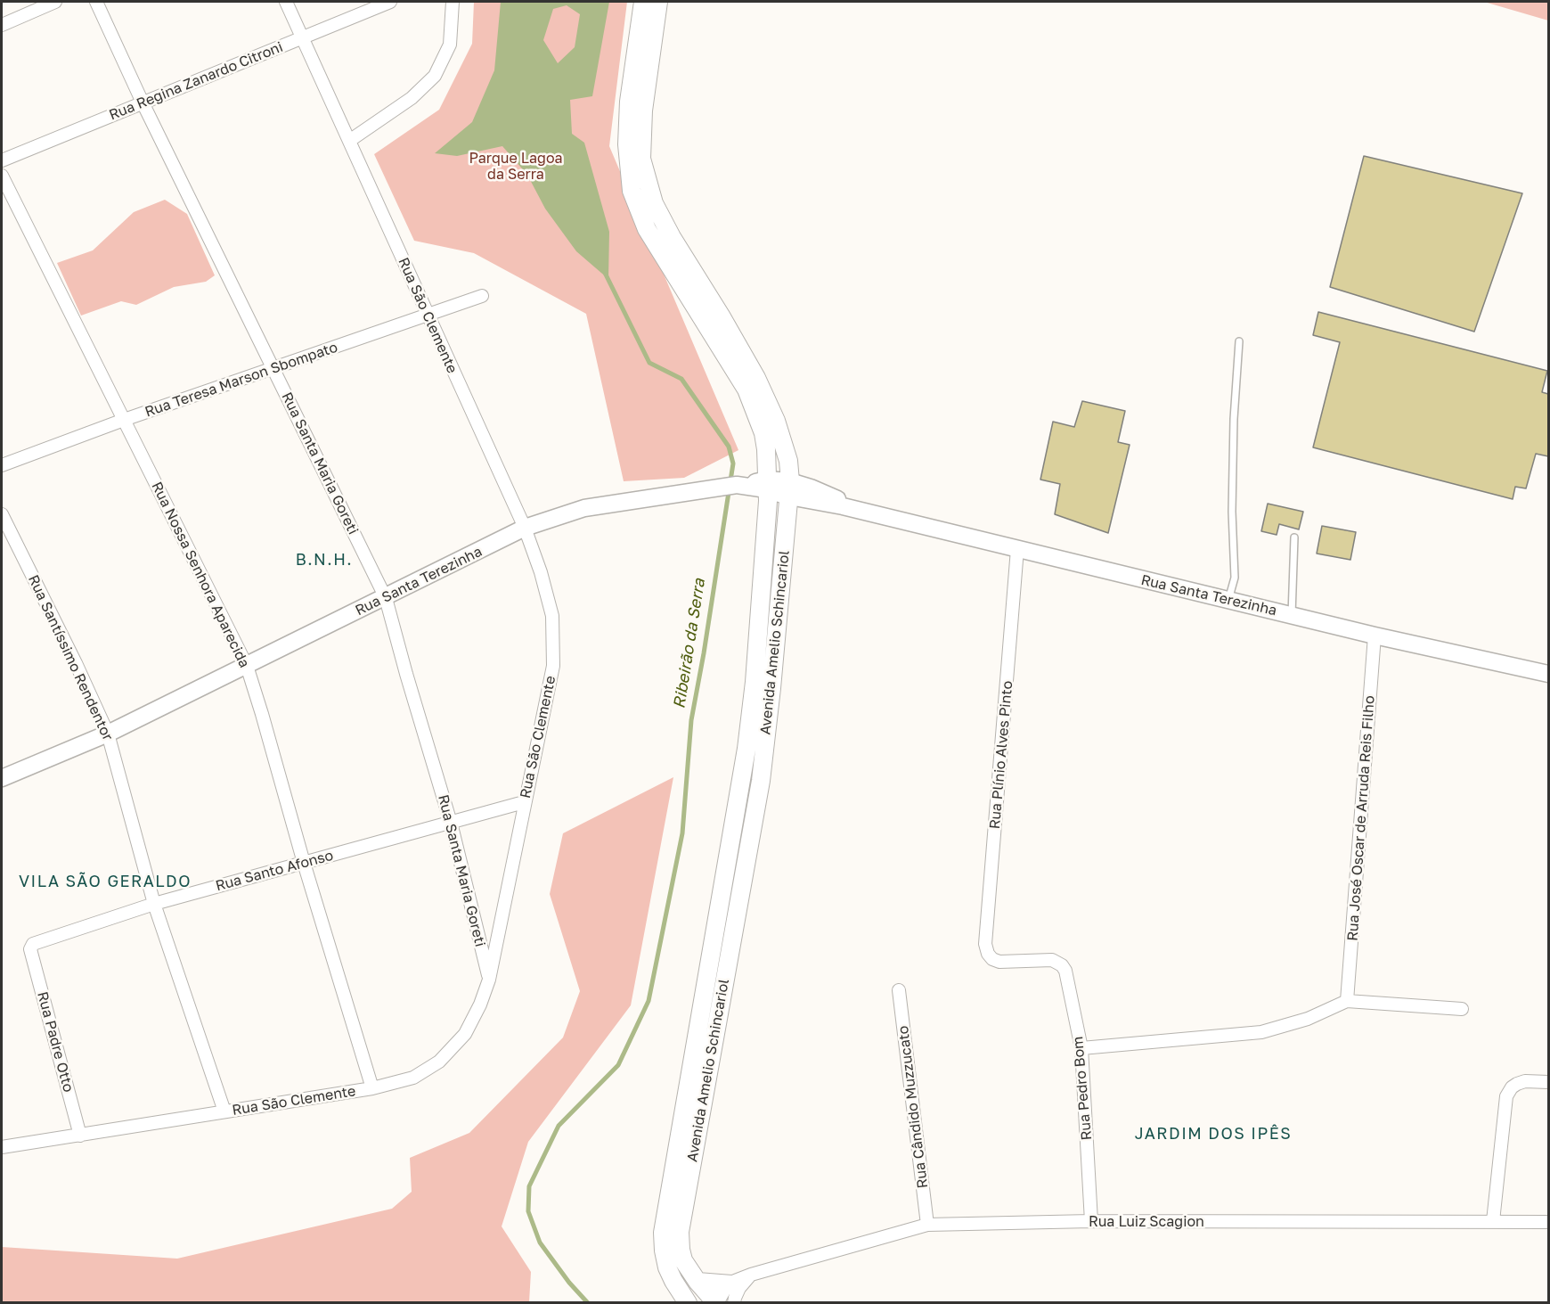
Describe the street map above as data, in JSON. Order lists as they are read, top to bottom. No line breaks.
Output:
{"streets":{"main road":["Avenida Amelio Schincariol"],"street":["Rua Regina Zanardo Citroni","Rua São Clemente","Rua Teresa Marson Sbompato","Rua Santa Maria Goreti","Rua Nossa Senhora Aparecida","Rua Santa Terezinha","Rua Santíssimo Rendentor","Rua Plínio Alves Pinto","Rua José Oscar de Arruda Reis Filho","Rua Santo Afonso","Rua Padre Otto","Rua Pedro Bom","Rua Cândido Muzzucato","Rua Luiz Scagion"]},"crossings":[["Rua Regina Zanardo Citroni","Rua São Clemente"],["Rua Regina Zanardo Citroni","Rua Santa Maria Goreti"],["Rua São Clemente","Rua Teresa Marson Sbompato"],["Rua São Clemente","Rua Santa Maria Goreti"],["Rua São Clemente","Rua Nossa Senhora Aparecida"],["Rua São Clemente","Rua Santa Terezinha"],["Rua São Clemente","Rua Santíssimo Rendentor"],["Rua São Clemente","Rua Santo Afonso"],["Rua São Clemente","Rua Padre Otto"],["Rua Teresa Marson Sbompato","Rua Santa Maria Goreti"],["Rua Teresa Marson Sbompato","Rua Nossa Senhora Aparecida"],["Rua Santa Maria Goreti","Rua Santa Terezinha"],["Rua Santa Maria Goreti","Rua Santo Afonso"],["Rua Nossa Senhora Aparecida","Rua Santa Terezinha"],["Rua Nossa Senhora Aparecida","Rua Santo Afonso"],["Rua Santa Terezinha","Avenida Amelio Schincariol"],["Rua Santa Terezinha","Rua Santíssimo Rendentor"],["Rua Santa Terezinha","Rua Plínio Alves Pinto"],["Rua Santa Terezinha","Rua José Oscar de Arruda Reis Filho"],["Rua Santíssimo Rendentor","Rua Santo Afonso"],["Rua Plínio Alves Pinto","Rua Pedro Bom"],["Rua Santo Afonso","Rua Padre Otto"],["Rua Pedro Bom","Rua Luiz Scagion"],["Rua Cândido Muzzucato","Rua Luiz Scagion"]],"districts":["B.N.H.","VILA SÃO GERALDO","JARDIM DOS IPÊS"],"water":["Ribeirão da Serra"],"parks":["Parque Lagoa da Serra"]}
